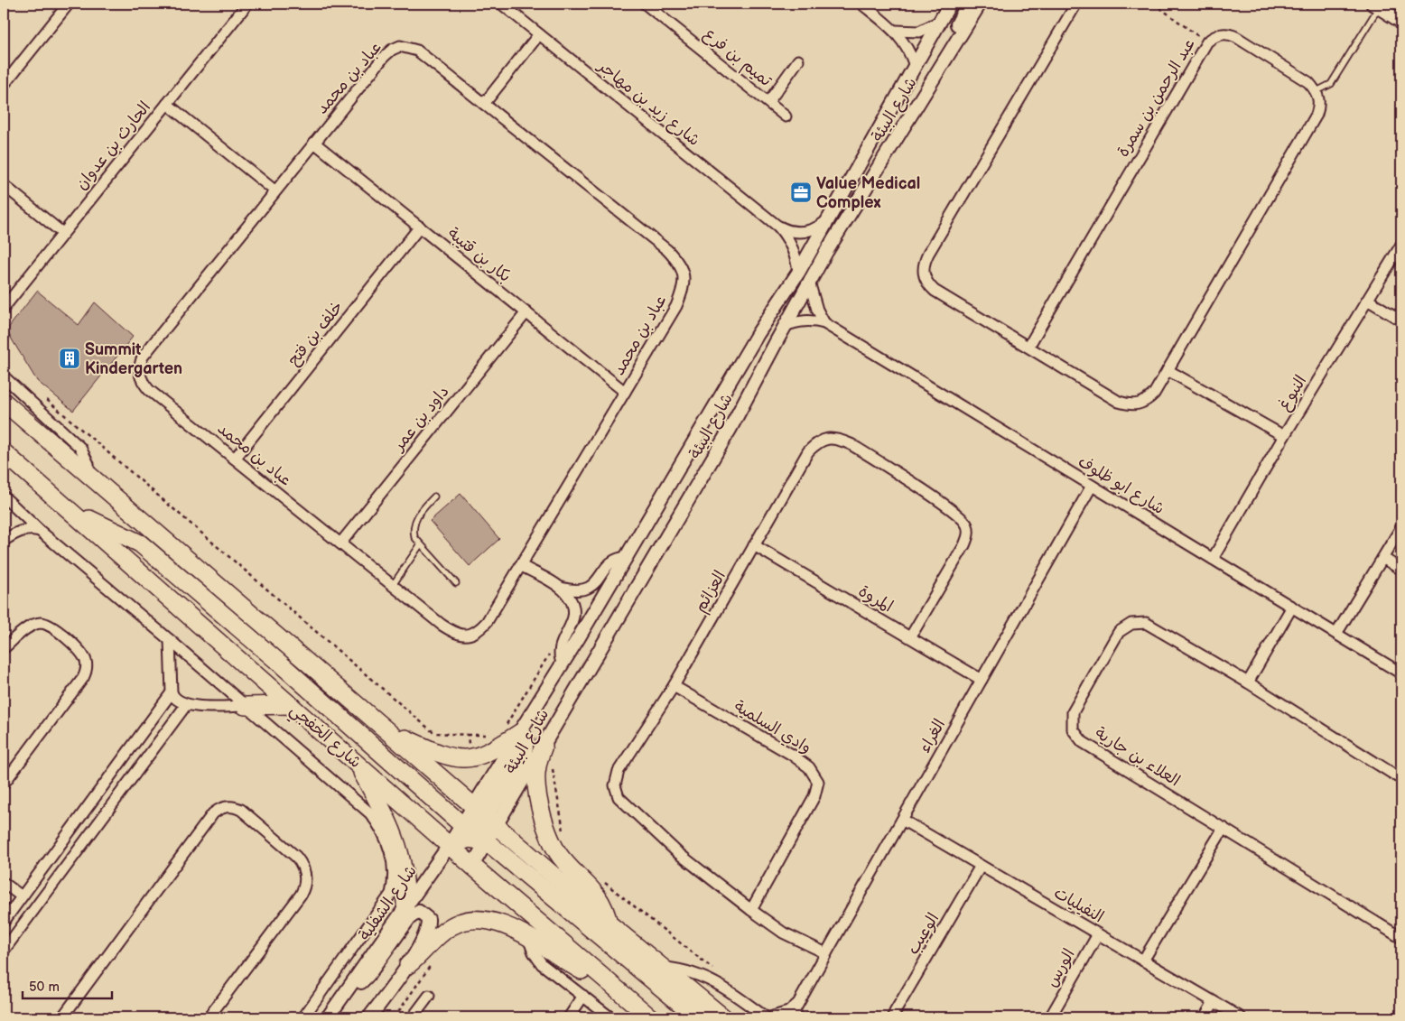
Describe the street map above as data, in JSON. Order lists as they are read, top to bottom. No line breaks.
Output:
{"streets":{"highway":["شارع الخفجي"],"street":["تميم بن فرع","عباد بن محمد","عبد الرحمن بن سمرة","شارع زيد بن مهاجر","شارع البيئة","الحارث بن عدوان","بكار بن قتيبة","خلف بن فتح","النبوغ","داود بن عمر","شارع ابو ظلوف","العزائم","المروة","وادي السلمية","الغراء","العلاء بن جارية","شارع الشفلية","النفيليات","الوعيب","الورس"]},"crossings":[["عباد بن محمد","بكار بن قتيبة"],["عباد بن محمد","خلف بن فتح"],["عباد بن محمد","داود بن عمر"],["شارع زيد بن مهاجر","شارع البيئة"],["شارع البيئة","شارع ابو ظلوف"],["بكار بن قتيبة","خلف بن فتح"],["بكار بن قتيبة","داود بن عمر"],["النبوغ","شارع ابو ظلوف"],["شارع ابو ظلوف","الغراء"],["العزائم","المروة"],["العزائم","وادي السلمية"],["العزائم","الغراء"],["المروة","الغراء"],["شارع الخفجي","شارع الشفلية"],["الغراء","النفيليات"],["النفيليات","الوعيب"],["النفيليات","الورس"]],"places":{"office":["Value Medical Complex"],"building":["Summit Kindergarten"]},"scale_bar":"50 m"}
